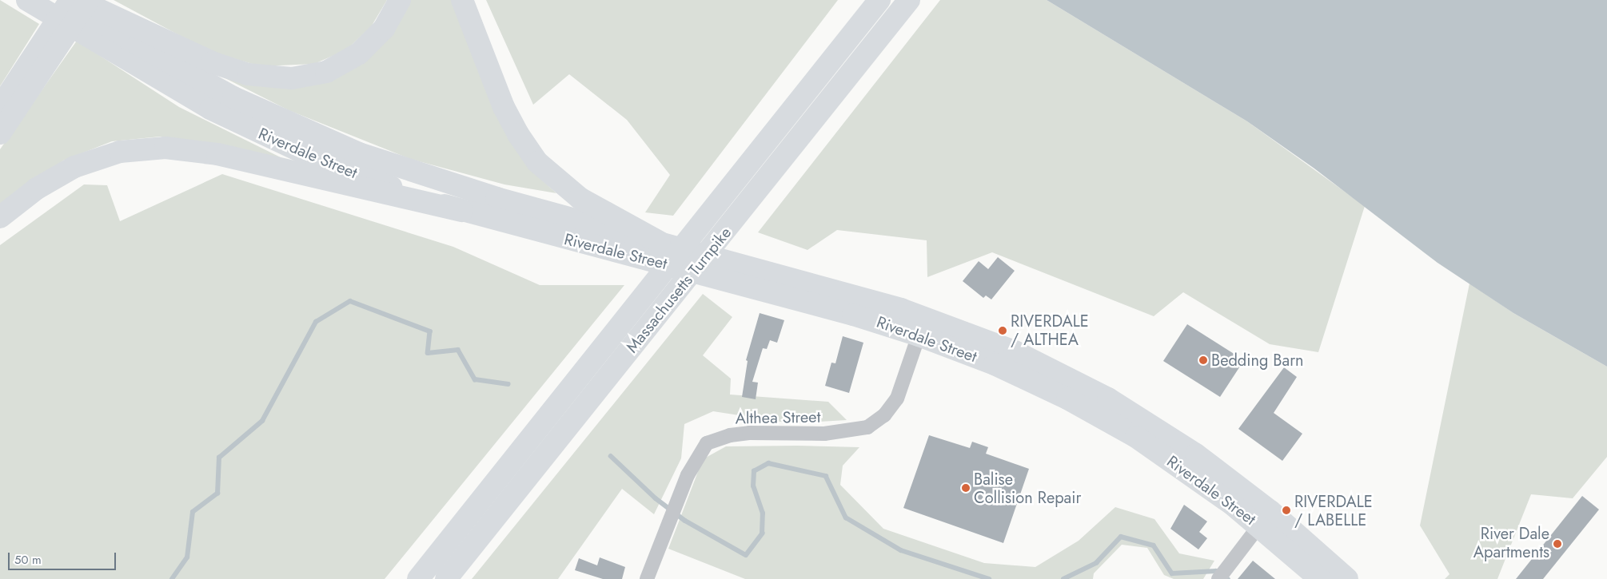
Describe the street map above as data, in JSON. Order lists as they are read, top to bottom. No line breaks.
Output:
{"streets":{"main road":["Riverdale Street","Massachusetts Turnpike"],"street":["Althea Street"]},"crossings":[["Riverdale Street","Althea Street"]],"places":["RIVERDALE / ALTHEA","Bedding Barn","Balise Collision Repair","RIVERDALE / LABELLE","River Dale Apartments"],"scale_bar":"50 m"}
